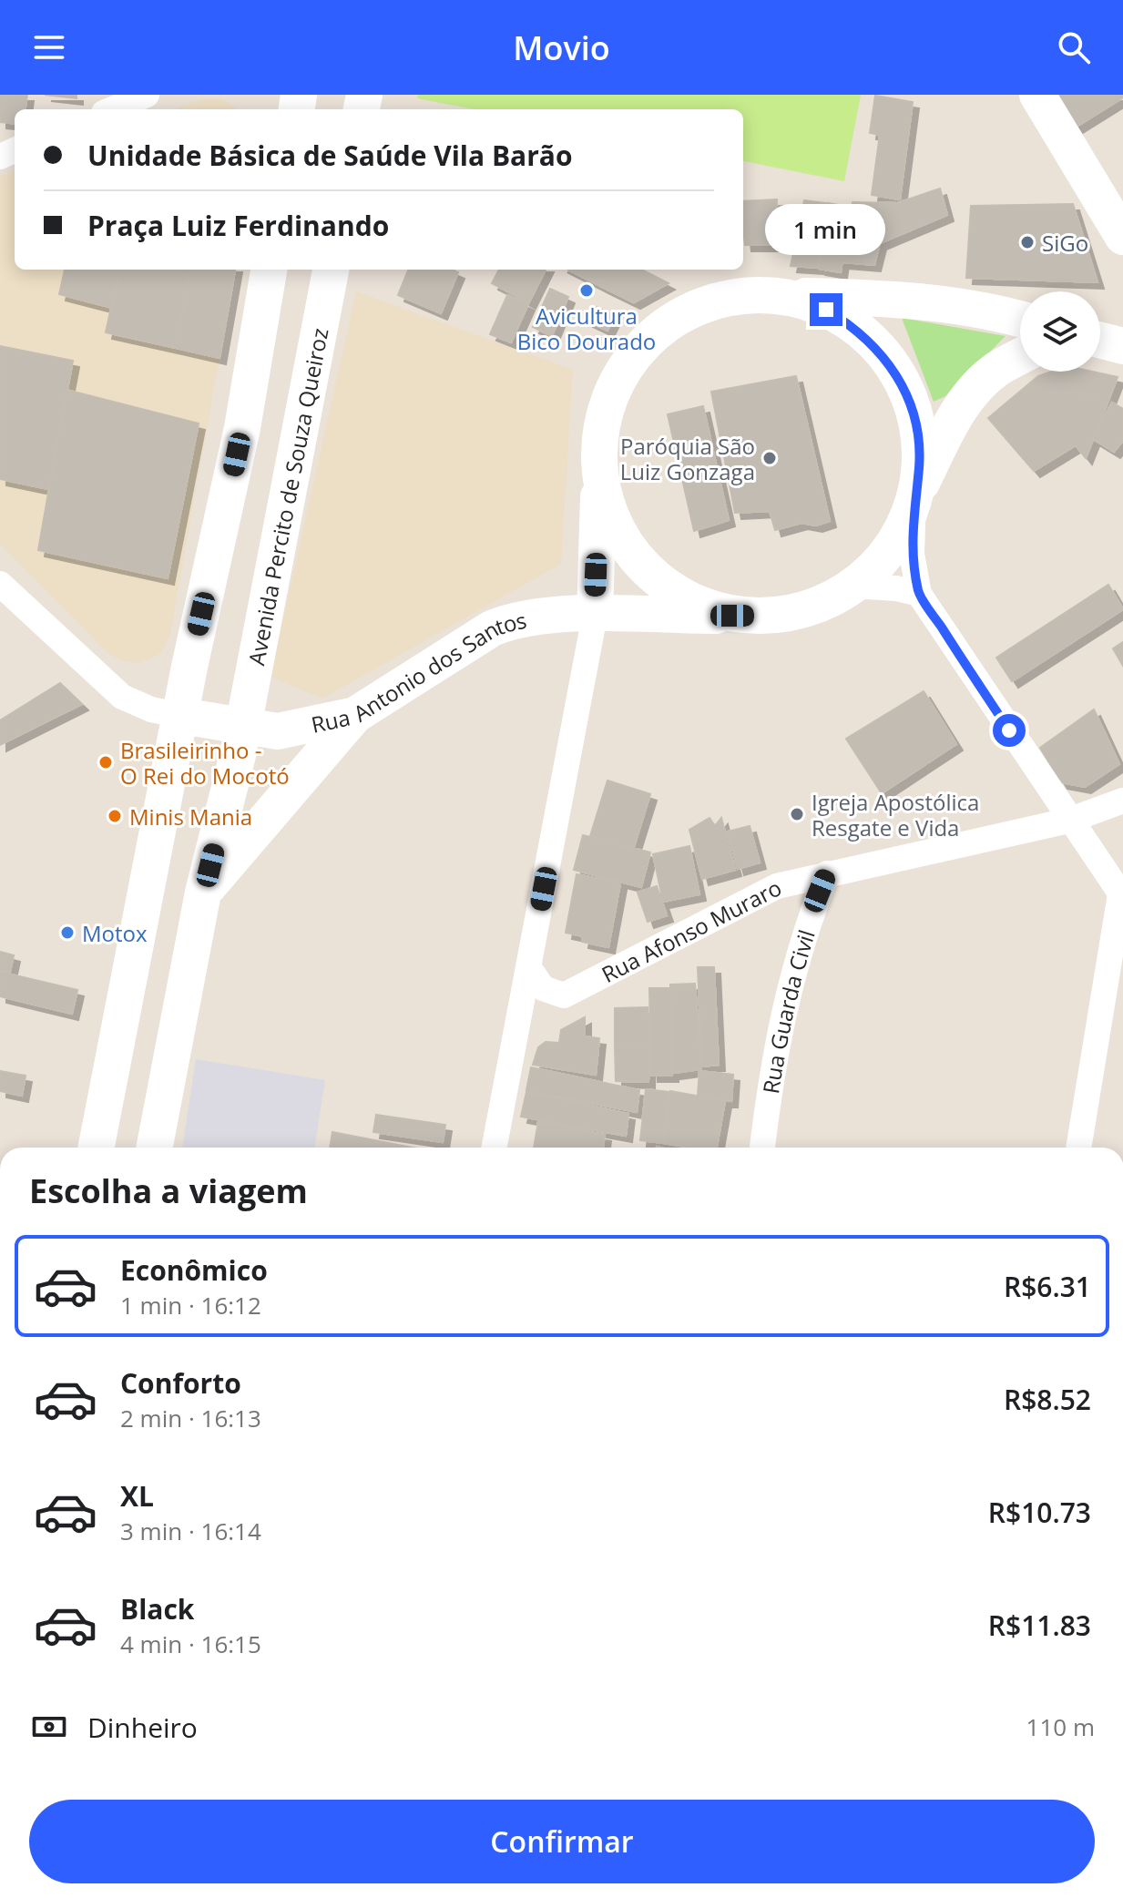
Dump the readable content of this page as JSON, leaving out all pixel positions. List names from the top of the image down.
{
  "streets": {
    "street": [
      "Avenida Percito de Souza Queiroz",
      "Rua Antonio dos Santos",
      "Rua Afonso Muraro",
      "Rua Guarda Civil"
    ]
  },
  "crossings": [
    ["Avenida Percito de Souza Queiroz", "Rua Antonio dos Santos"],
    ["Rua Afonso Muraro", "Rua Guarda Civil"]
  ],
  "places": [
    "SiGo",
    "Avicultura Bico Dourado",
    "Paróquia São Luiz Gonzaga",
    "Brasileirinho - O Rei do Mocotó",
    "Igreja Apostólica Resgate e Vida",
    "Minis Mania",
    "Motox"
  ],
  "page": {
    "header": "Movio",
    "banner": ["Unidade Básica de Saúde Vila Barão", "Praça Luiz Ferdinando"],
    "bubble": "1 min",
    "heading": "Escolha a viagem",
    "list": [
      {
        "name": "Econômico",
        "note": "1 min · 16:12",
        "value": "R$6.31"
      },
      {
        "name": "Conforto",
        "note": "2 min · 16:13",
        "value": "R$8.52"
      },
      {
        "name": "XL",
        "note": "3 min · 16:14",
        "value": "R$10.73"
      },
      {
        "name": "Black",
        "note": "4 min · 16:15",
        "value": "R$11.83"
      }
    ],
    "pay": ["Dinheiro", "110 m"],
    "buttons": "Confirmar"
  }
}
